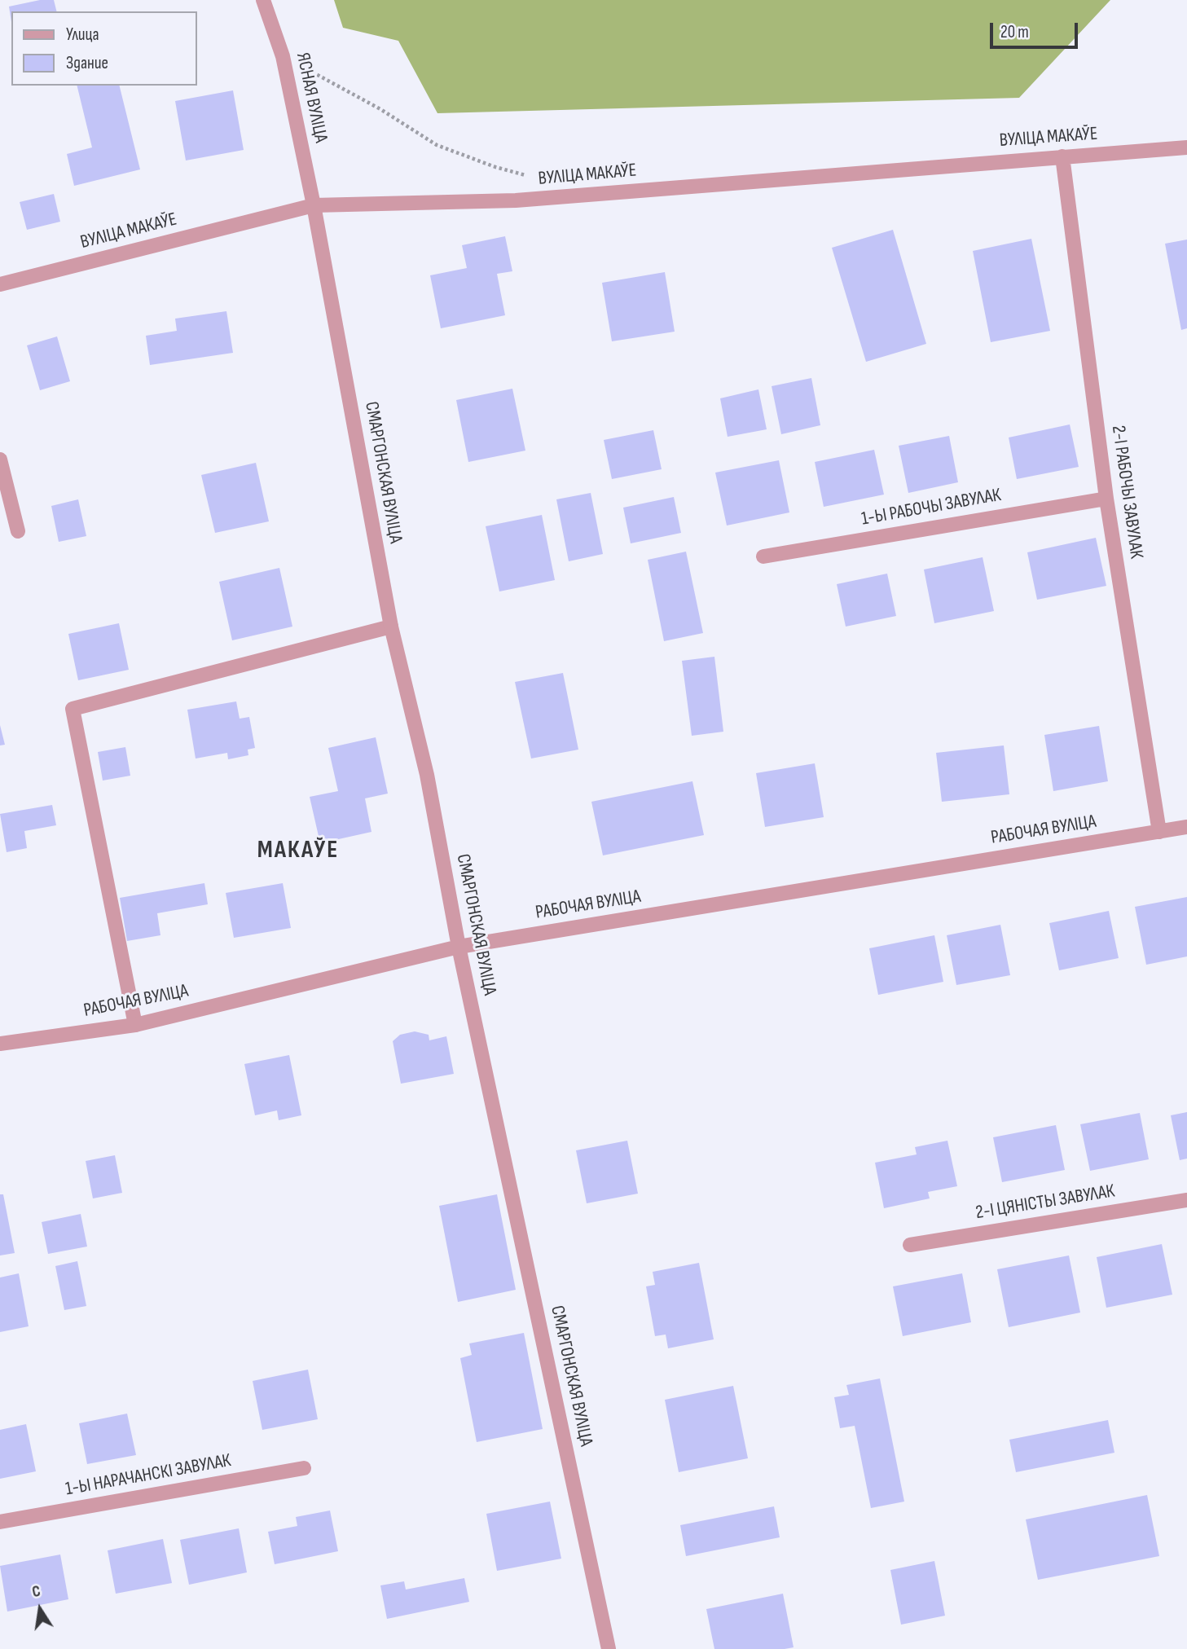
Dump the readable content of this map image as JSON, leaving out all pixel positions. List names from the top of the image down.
{
  "streets": {
    "street": [
      "ЯСНАЯ ВУЛІЦА",
      "ВУЛІЦА МАКАЎЕ",
      "СМАРГОНСКАЯ ВУЛІЦА",
      "2-І РАБОЧЫ ЗАВУЛАК",
      "1-Ы РАБОЧЫ ЗАВУЛАК",
      "РАБОЧАЯ ВУЛІЦА",
      "2-І ЦЯНІСТЫ ЗАВУЛАК",
      "1-Ы НАРАЧАНСКІ ЗАВУЛАК"
    ]
  },
  "crossings": [
    ["ЯСНАЯ ВУЛІЦА", "ВУЛІЦА МАКАЎЕ"],
    ["ЯСНАЯ ВУЛІЦА", "СМАРГОНСКАЯ ВУЛІЦА"],
    ["ВУЛІЦА МАКАЎЕ", "СМАРГОНСКАЯ ВУЛІЦА"],
    ["ВУЛІЦА МАКАЎЕ", "2-І РАБОЧЫ ЗАВУЛАК"],
    ["СМАРГОНСКАЯ ВУЛІЦА", "РАБОЧАЯ ВУЛІЦА"],
    ["2-І РАБОЧЫ ЗАВУЛАК", "1-Ы РАБОЧЫ ЗАВУЛАК"],
    ["2-І РАБОЧЫ ЗАВУЛАК", "РАБОЧАЯ ВУЛІЦА"]
  ],
  "districts": ["МАКАЎЕ"],
  "legend": ["Улица", "Здание"],
  "scale_bar": "20 m",
  "north": "top"
}
